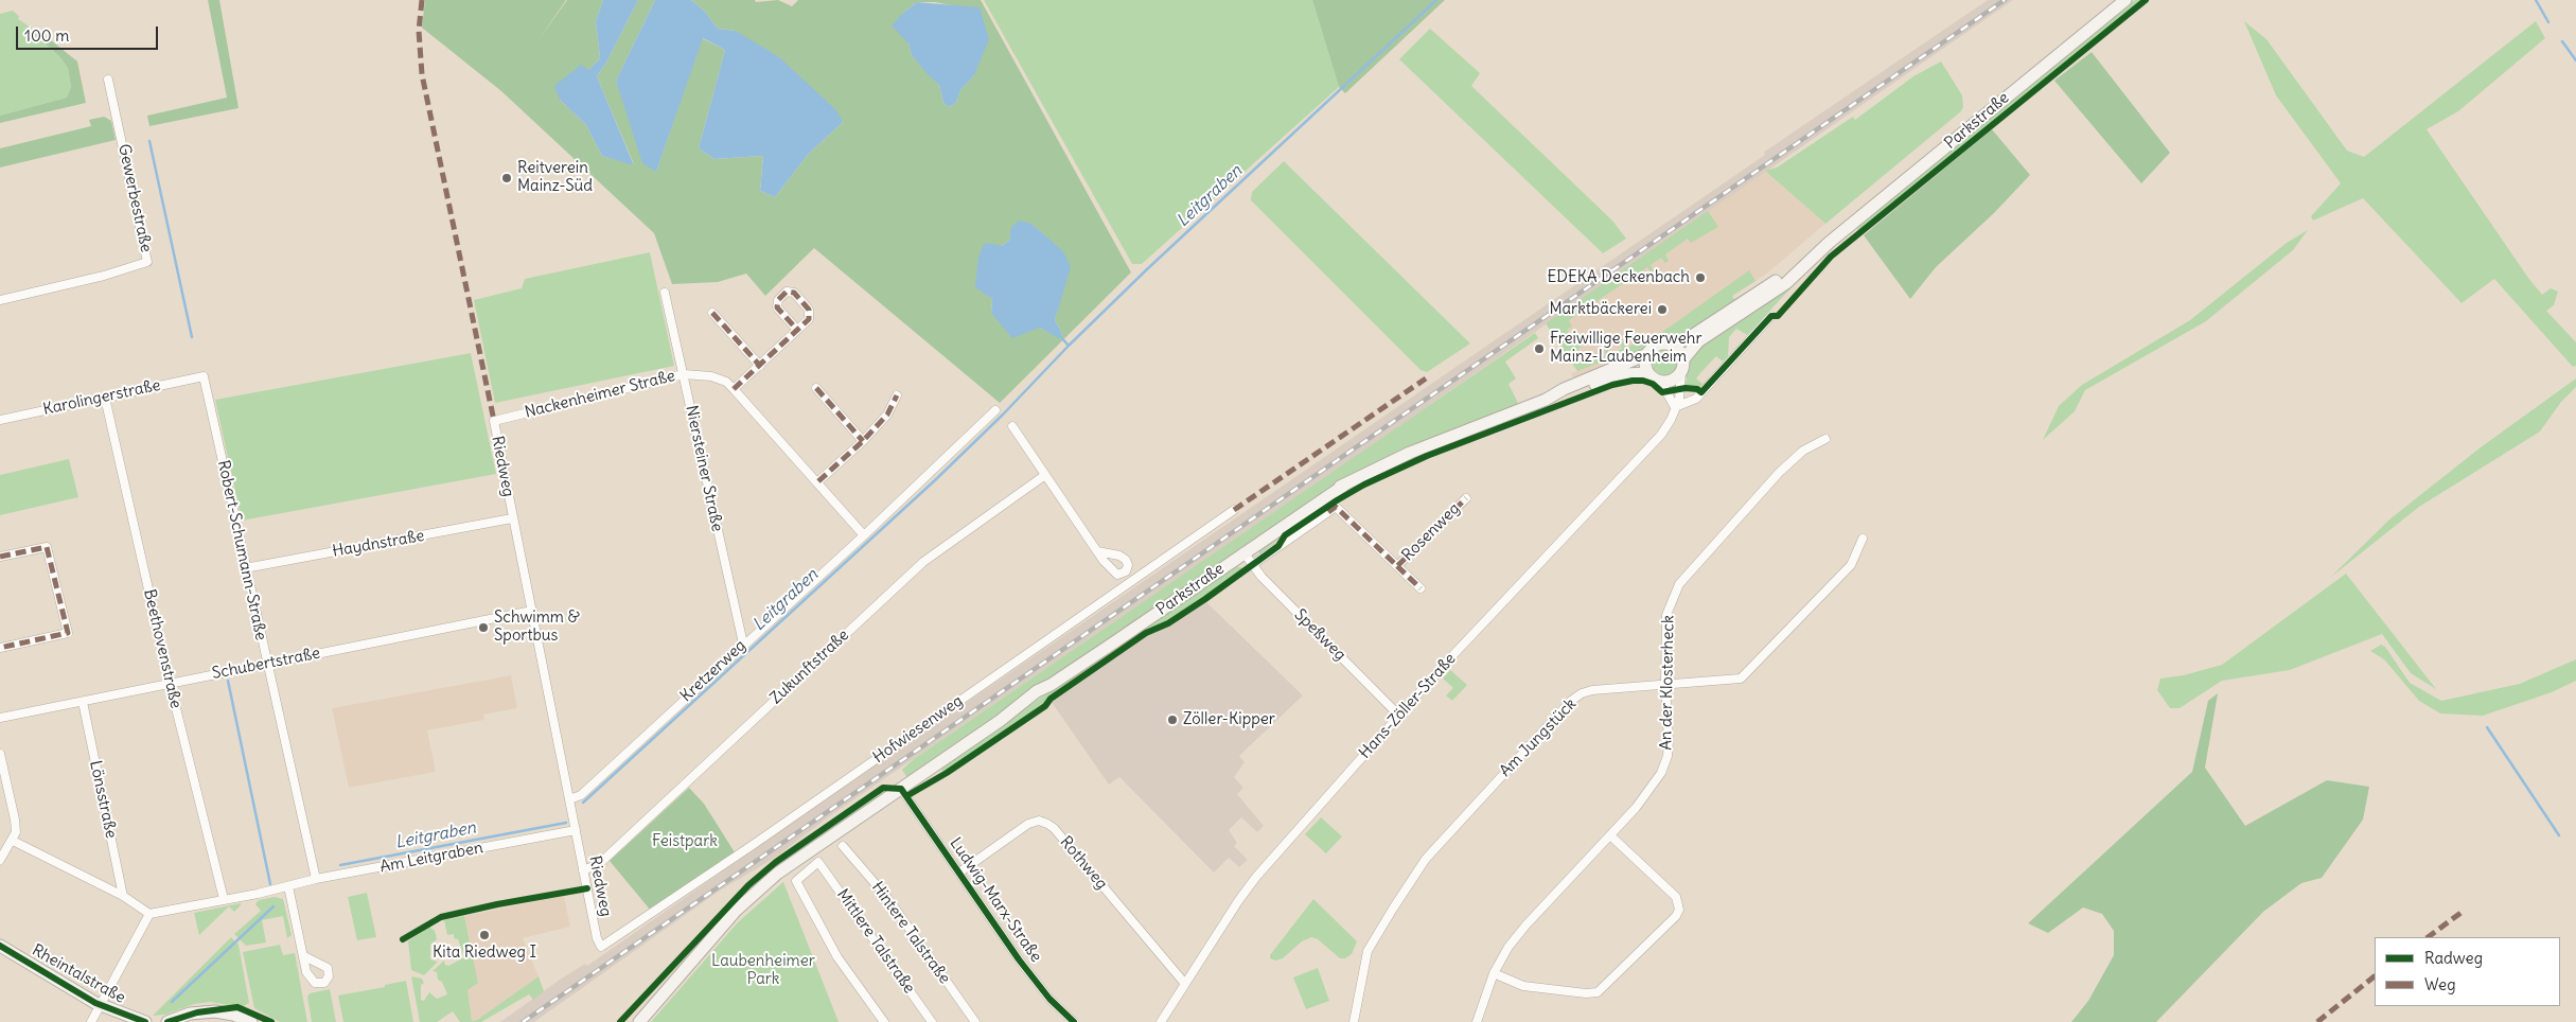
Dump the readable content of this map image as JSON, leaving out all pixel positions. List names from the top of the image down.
{
  "streets": {
    "main road": ["Parkstraße", "Rheintalstraße"],
    "street": [
      "Gewerbestraße",
      "Nackenheimer Straße",
      "Karolingerstraße",
      "Riedweg",
      "Niersteiner Straße",
      "Rosenweg",
      "Haydnstraße",
      "Robert-Schumann-Straße",
      "Speßweg",
      "Beethovenstraße",
      "Schubertstraße",
      "Zukunftstraße",
      "Kretzerweg",
      "An der Klosterheck",
      "Hans-Zöller-Straße",
      "Hofwiesenweg",
      "Am Jungstück",
      "Lönsstraße",
      "Am Leitgraben",
      "Rothweg",
      "Ludwig-Marx-Straße",
      "Hintere Talstraße",
      "Mittlere Talstraße"
    ]
  },
  "crossings": [
    ["Parkstraße", "Speßweg"],
    ["Parkstraße", "Hans-Zöller-Straße"],
    ["Parkstraße", "Ludwig-Marx-Straße"],
    ["Nackenheimer Straße", "Riedweg"],
    ["Nackenheimer Straße", "Niersteiner Straße"],
    ["Nackenheimer Straße", "Kretzerweg"],
    ["Karolingerstraße", "Robert-Schumann-Straße"],
    ["Karolingerstraße", "Beethovenstraße"],
    ["Riedweg", "Haydnstraße"],
    ["Riedweg", "Schubertstraße"],
    ["Riedweg", "Zukunftstraße"],
    ["Riedweg", "Kretzerweg"],
    ["Riedweg", "Hofwiesenweg"],
    ["Riedweg", "Am Leitgraben"],
    ["Niersteiner Straße", "Kretzerweg"],
    ["Rosenweg", "Speßweg"],
    ["Haydnstraße", "Robert-Schumann-Straße"],
    ["Robert-Schumann-Straße", "Schubertstraße"],
    ["Robert-Schumann-Straße", "Am Leitgraben"],
    ["Speßweg", "Hans-Zöller-Straße"],
    ["Beethovenstraße", "Schubertstraße"],
    ["Beethovenstraße", "Am Leitgraben"],
    ["Schubertstraße", "Lönsstraße"],
    ["An der Klosterheck", "Am Jungstück"],
    ["Hans-Zöller-Straße", "Rothweg"],
    ["Rothweg", "Ludwig-Marx-Straße"]
  ],
  "water": ["Leitgraben"],
  "parks": ["Feistpark", "Laubenheimer Park"],
  "places": [
    "Reitverein Mainz-Süd",
    "EDEKA Deckenbach",
    "Marktbäckerei",
    "Freiwillige Feuerwehr Mainz-Laubenheim",
    "Schwimm & Sportbus",
    "Zöller-Kipper",
    "Kita Riedweg I"
  ],
  "legend": ["Radweg", "Weg"],
  "scale_bar": "100 m"
}
